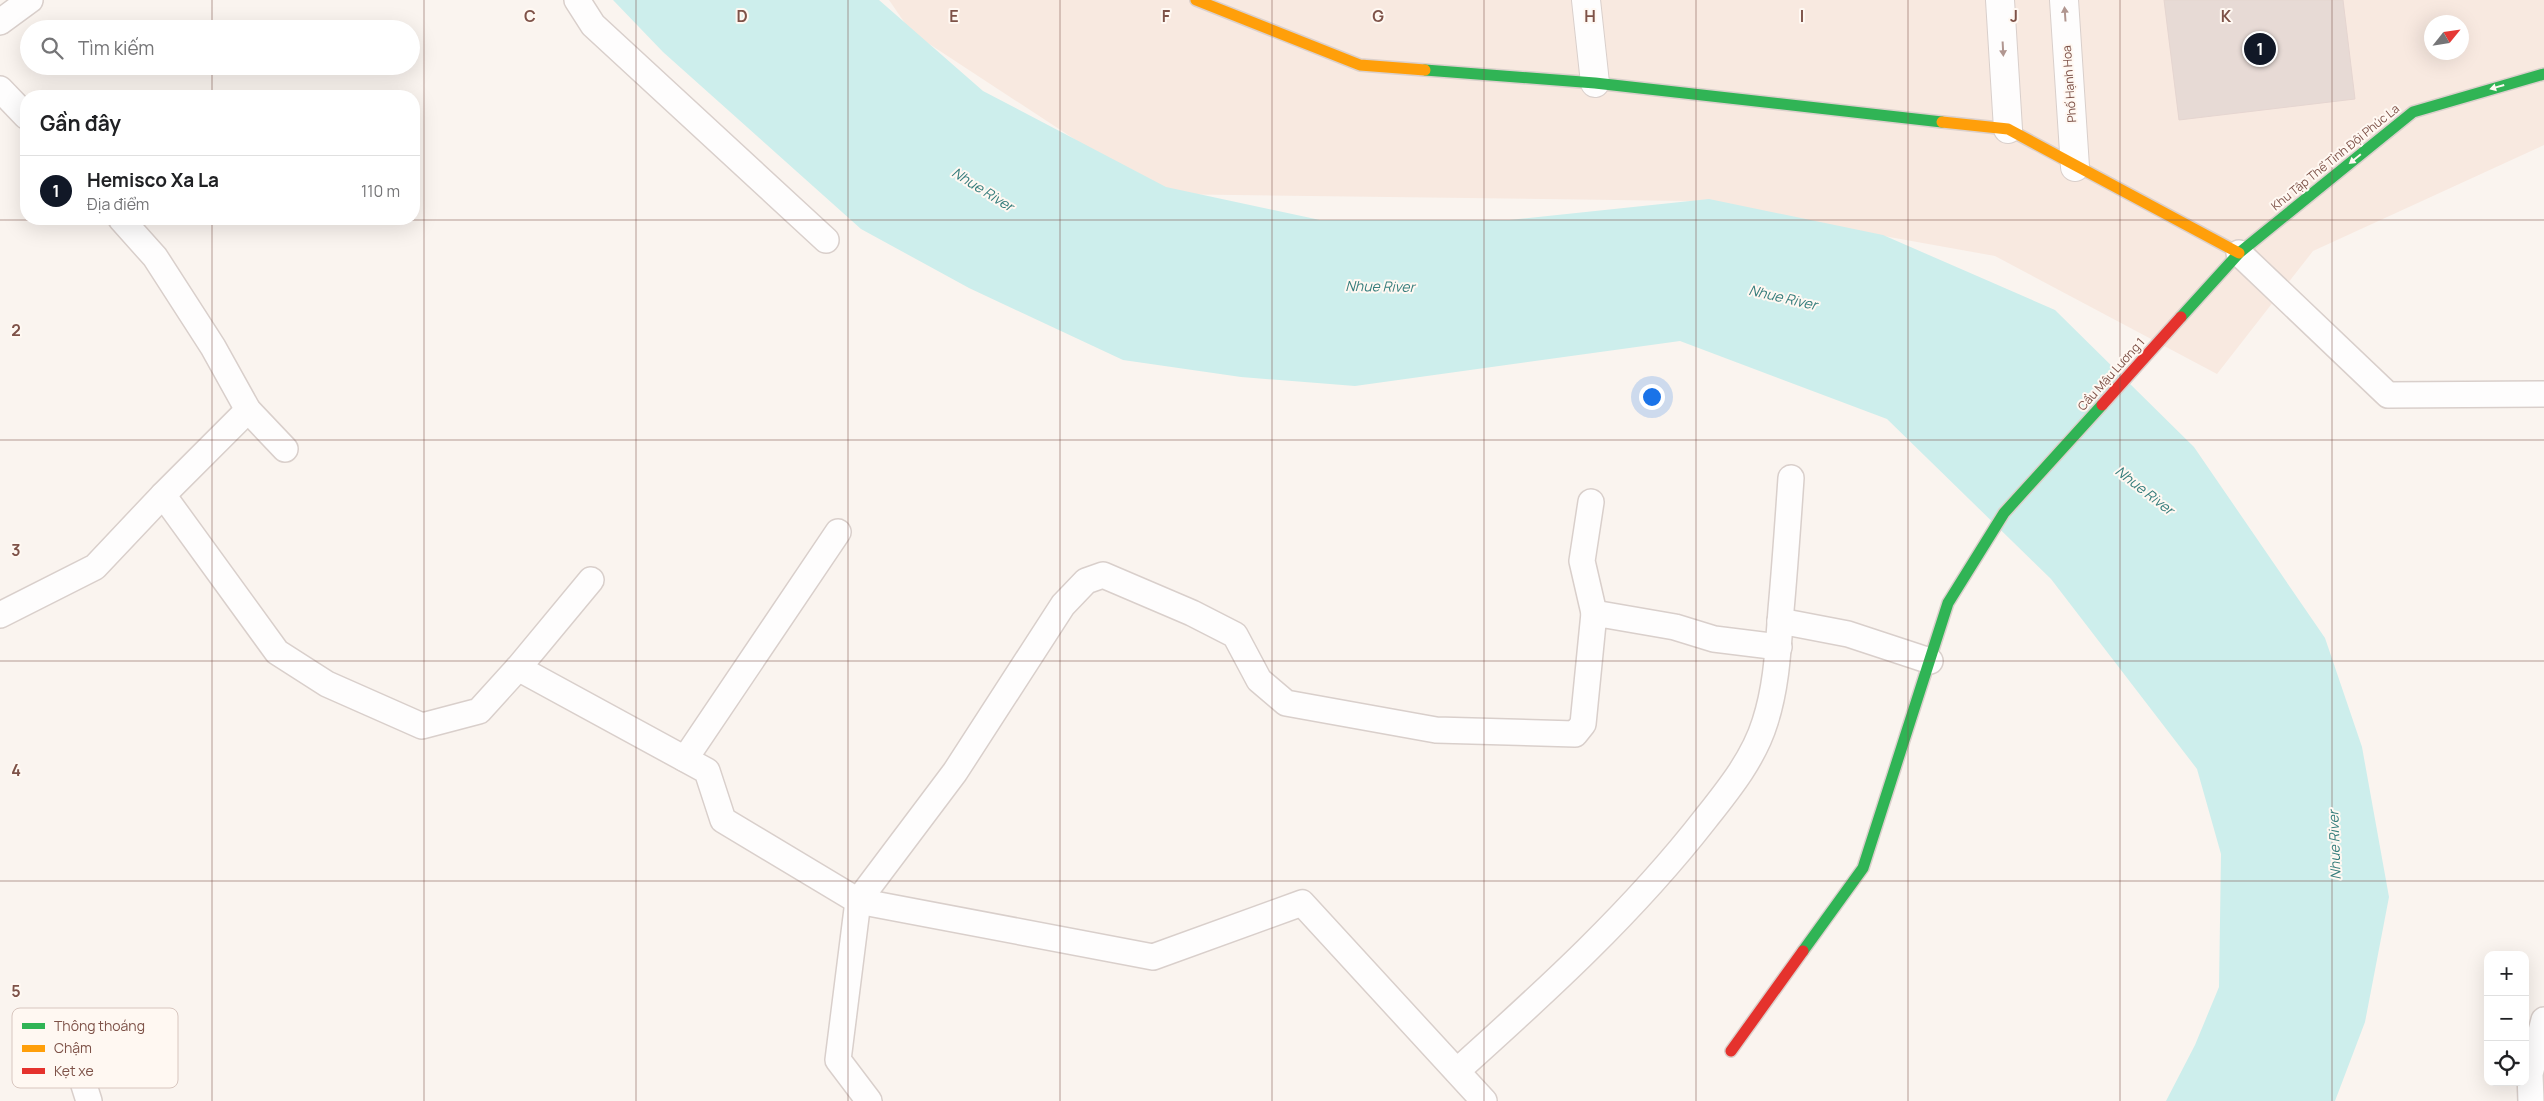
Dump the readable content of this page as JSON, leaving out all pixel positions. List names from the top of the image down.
{
  "streets": {
    "street": ["Phố Hạnh Hoa", "Khu Tập Thể Tỉnh Đội Phúc La", "Cầu Mậu Lương 1"]
  },
  "crossings": [
    ["Khu Tập Thể Tỉnh Đội Phúc La", "Cầu Mậu Lương 1"]
  ],
  "one_way": ["Khu Tập Thể Tỉnh Đội Phúc La"],
  "water": ["Nhue River"],
  "legend": ["Thông thoáng", "Chậm", "Kẹt xe"],
  "north": "top right",
  "page": {
    "search": "Tìm kiếm",
    "pins": "1",
    "heading": "Gần đây",
    "list": [
      {
        "mark": "1",
        "name": "Hemisco Xa La",
        "note": "Địa điểm",
        "value": "110 m"
      }
    ],
    "map_buttons": ["+", "−"]
  },
  "grid": {
    "columns": [
      "C",
      "D",
      "E",
      "F",
      "G",
      "H",
      "I",
      "J",
      "K"
    ],
    "rows": [
      "2",
      "3",
      "4",
      "5"
    ]
  }
}
